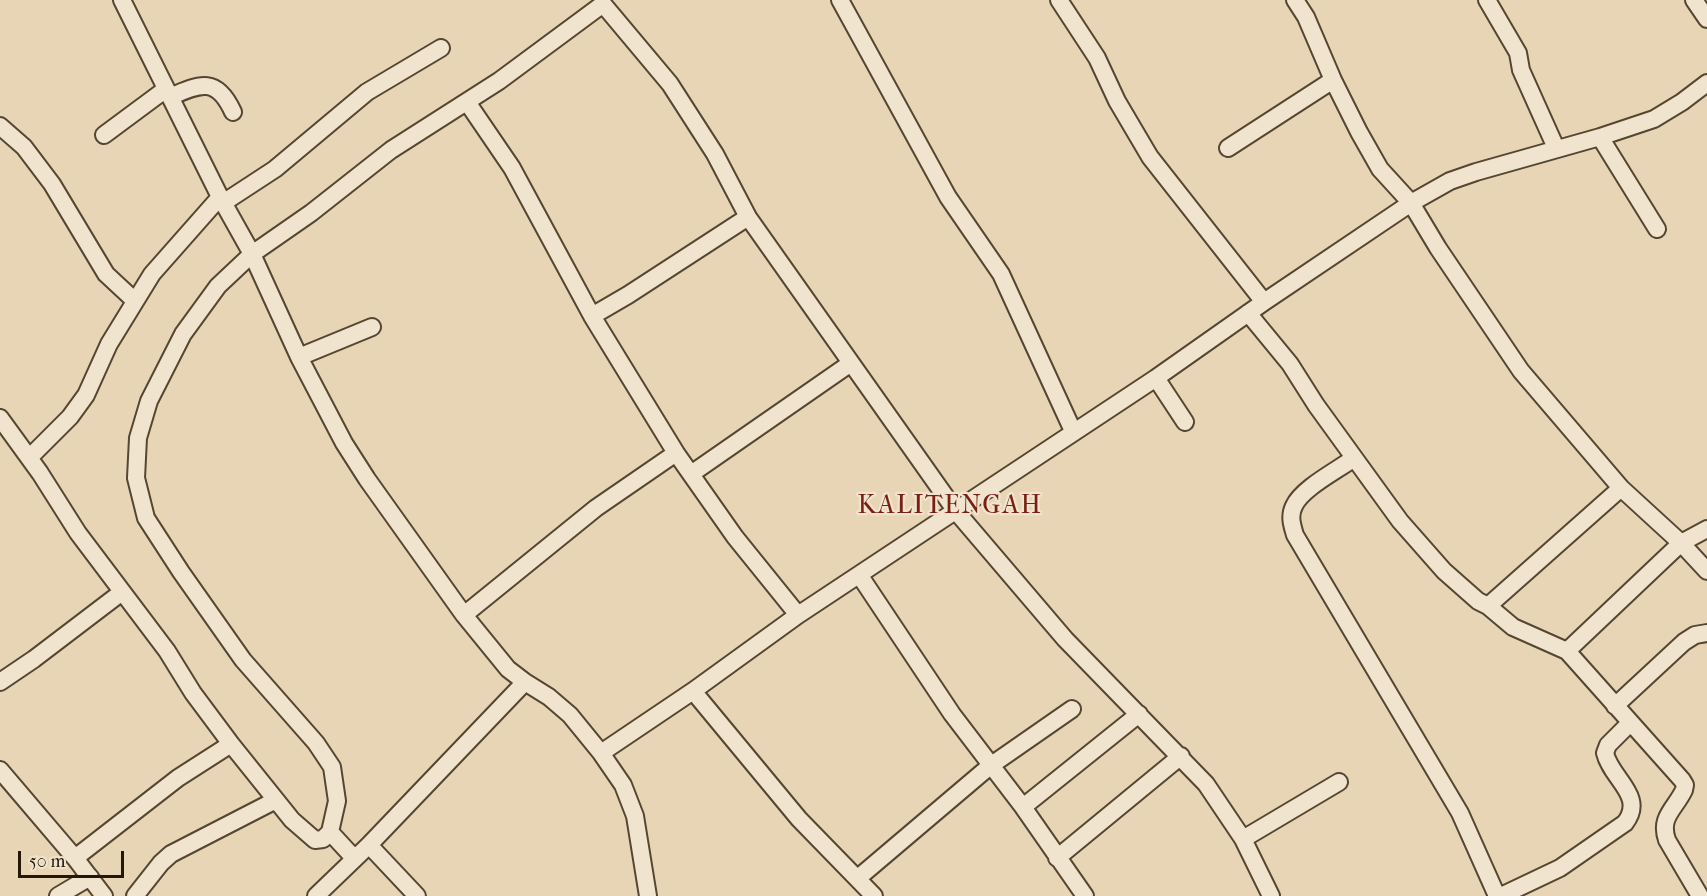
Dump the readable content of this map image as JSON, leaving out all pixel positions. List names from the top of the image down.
{
  "districts": ["KALITENGAH"],
  "scale_bar": "50 m"
}
